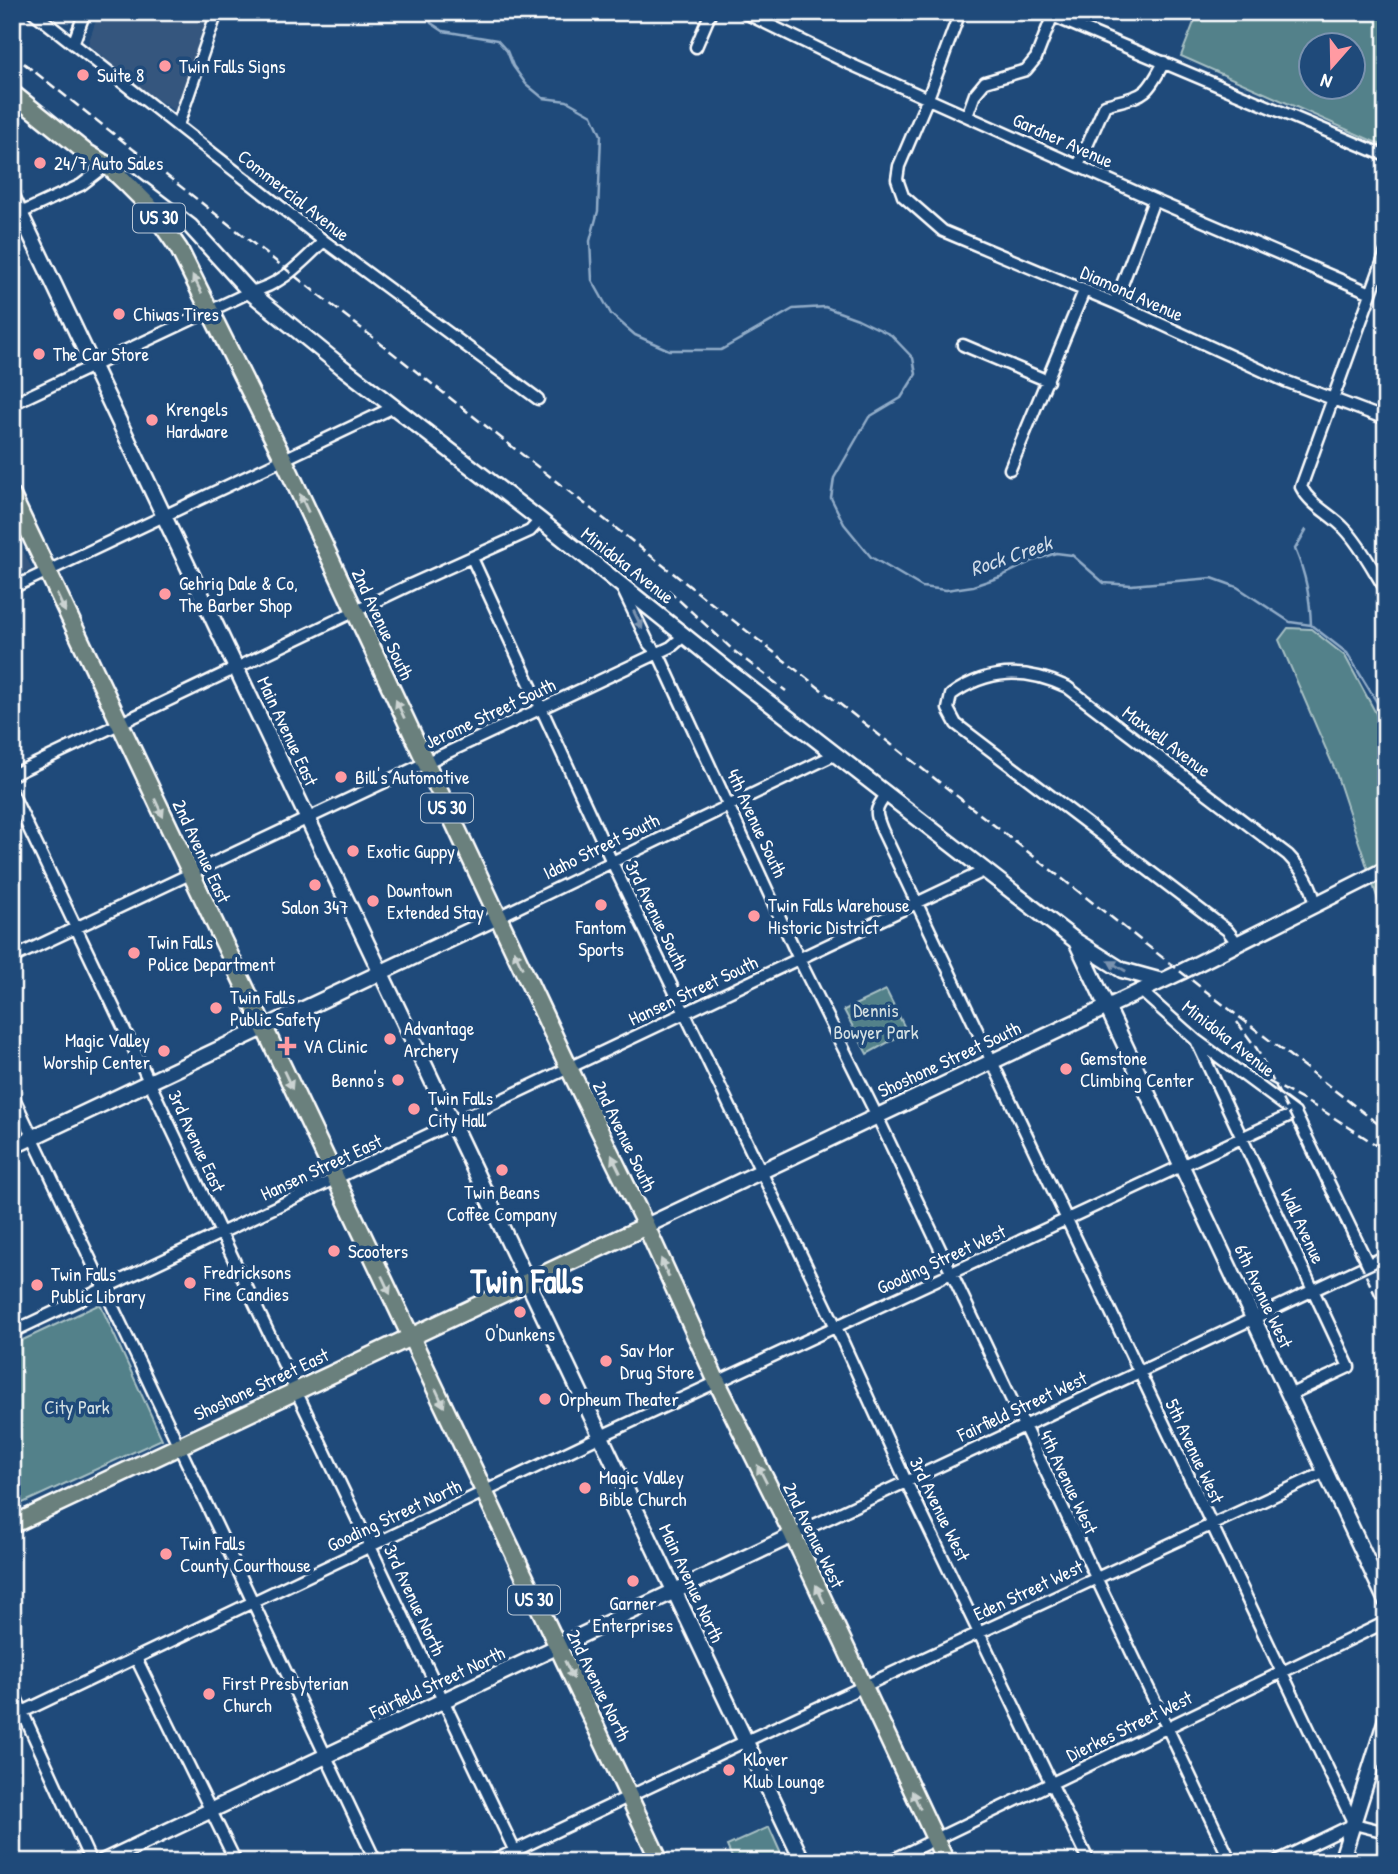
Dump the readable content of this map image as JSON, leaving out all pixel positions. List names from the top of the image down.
{
  "streets": {
    "main road": [
      "US 30",
      "2nd Avenue South",
      "2nd Avenue East",
      "Shoshone Street South",
      "Shoshone Street East",
      "2nd Avenue West",
      "2nd Avenue North"
    ],
    "street": [
      "Gardner Avenue",
      "Commercial Avenue",
      "Diamond Avenue",
      "Minidoka Avenue",
      "Jerome Street South",
      "Main Avenue East",
      "Maxwell Avenue",
      "4th Avenue South",
      "Idaho Street South",
      "3rd Avenue South",
      "Hansen Street South",
      "3rd Avenue East",
      "Hansen Street East",
      "Wall Avenue",
      "Gooding Street West",
      "6th Avenue West",
      "Fairfield Street West",
      "5th Avenue West",
      "4th Avenue West",
      "3rd Avenue West",
      "Gooding Street North",
      "Main Avenue North",
      "Eden Street West",
      "3rd Avenue North",
      "Fairfield Street North",
      "Dierkes Street West"
    ]
  },
  "crossings": [
    ["Gardner Avenue", "Diamond Avenue"],
    ["Minidoka Avenue", "2nd Avenue South"],
    ["Minidoka Avenue", "Jerome Street South"],
    ["Minidoka Avenue", "4th Avenue South"],
    ["Minidoka Avenue", "Idaho Street South"],
    ["Minidoka Avenue", "Hansen Street South"],
    ["Minidoka Avenue", "Shoshone Street South"],
    ["Minidoka Avenue", "Wall Avenue"],
    ["Minidoka Avenue", "Gooding Street West"],
    ["Minidoka Avenue", "6th Avenue West"],
    ["Minidoka Avenue", "5th Avenue West"],
    ["2nd Avenue South", "Jerome Street South"],
    ["2nd Avenue South", "Idaho Street South"],
    ["2nd Avenue South", "Hansen Street South"],
    ["2nd Avenue South", "Shoshone Street South"],
    ["2nd Avenue South", "Hansen Street East"],
    ["2nd Avenue South", "2nd Avenue West"],
    ["Jerome Street South", "Main Avenue East"],
    ["Jerome Street South", "4th Avenue South"],
    ["Jerome Street South", "2nd Avenue East"],
    ["Jerome Street South", "3rd Avenue South"],
    ["Jerome Street South", "3rd Avenue East"],
    ["Main Avenue East", "Idaho Street South"],
    ["Main Avenue East", "Shoshone Street South"],
    ["Main Avenue East", "Hansen Street East"],
    ["Main Avenue East", "Shoshone Street East"],
    ["Main Avenue East", "Main Avenue North"],
    ["Maxwell Avenue", "Shoshone Street South"],
    ["4th Avenue South", "Idaho Street South"],
    ["4th Avenue South", "Hansen Street South"],
    ["4th Avenue South", "Shoshone Street South"],
    ["4th Avenue South", "4th Avenue West"],
    ["Idaho Street South", "2nd Avenue East"],
    ["Idaho Street South", "3rd Avenue South"],
    ["Idaho Street South", "3rd Avenue East"],
    ["2nd Avenue East", "Hansen Street East"],
    ["2nd Avenue East", "Shoshone Street East"],
    ["2nd Avenue East", "2nd Avenue North"],
    ["3rd Avenue South", "Hansen Street South"],
    ["3rd Avenue South", "Shoshone Street South"],
    ["3rd Avenue South", "3rd Avenue West"],
    ["Hansen Street South", "Hansen Street East"],
    ["Hansen Street South", "5th Avenue West"],
    ["Shoshone Street South", "6th Avenue West"],
    ["Shoshone Street South", "Shoshone Street East"],
    ["Shoshone Street South", "5th Avenue West"],
    ["Shoshone Street South", "4th Avenue West"],
    ["Shoshone Street South", "3rd Avenue West"],
    ["Shoshone Street South", "2nd Avenue West"],
    ["Shoshone Street South", "Main Avenue North"],
    ["3rd Avenue East", "Hansen Street East"],
    ["3rd Avenue East", "Shoshone Street East"],
    ["3rd Avenue East", "3rd Avenue North"],
    ["Wall Avenue", "Gooding Street West"],
    ["Wall Avenue", "6th Avenue West"],
    ["Wall Avenue", "Fairfield Street West"],
    ["Gooding Street West", "6th Avenue West"],
    ["Gooding Street West", "5th Avenue West"],
    ["Gooding Street West", "4th Avenue West"],
    ["Gooding Street West", "3rd Avenue West"],
    ["Gooding Street West", "Gooding Street North"],
    ["Gooding Street West", "2nd Avenue West"],
    ["Gooding Street West", "Main Avenue North"],
    ["6th Avenue West", "Fairfield Street West"],
    ["6th Avenue West", "Eden Street West"],
    ["Shoshone Street East", "Main Avenue North"],
    ["Shoshone Street East", "3rd Avenue North"],
    ["Shoshone Street East", "2nd Avenue North"],
    ["Fairfield Street West", "5th Avenue West"],
    ["Fairfield Street West", "4th Avenue West"],
    ["Fairfield Street West", "3rd Avenue West"],
    ["Fairfield Street West", "2nd Avenue West"],
    ["Fairfield Street West", "Main Avenue North"],
    ["Fairfield Street West", "Fairfield Street North"],
    ["5th Avenue West", "Eden Street West"],
    ["5th Avenue West", "Dierkes Street West"],
    ["4th Avenue West", "Eden Street West"],
    ["4th Avenue West", "Dierkes Street West"],
    ["3rd Avenue West", "Eden Street West"],
    ["3rd Avenue West", "Dierkes Street West"],
    ["Gooding Street North", "Main Avenue North"],
    ["Gooding Street North", "3rd Avenue North"],
    ["Gooding Street North", "2nd Avenue North"],
    ["2nd Avenue West", "Eden Street West"],
    ["2nd Avenue West", "Dierkes Street West"],
    ["Main Avenue North", "Eden Street West"],
    ["Main Avenue North", "Fairfield Street North"],
    ["Eden Street West", "3rd Avenue North"],
    ["Eden Street West", "2nd Avenue North"],
    ["3rd Avenue North", "Fairfield Street North"],
    ["Fairfield Street North", "2nd Avenue North"]
  ],
  "one_way": [
    "2nd Avenue South",
    "2nd Avenue East",
    "2nd Avenue West",
    "2nd Avenue North"
  ],
  "districts": ["Twin Falls"],
  "water": ["Rock Creek"],
  "parks": ["Dennis Bowyer Park", "City Park"],
  "places": {
    "other": [
      "Twin Falls Signs",
      "Suite 8",
      "24/7 Auto Sales",
      "Chiwas Tires",
      "The Car Store",
      "Krengels Hardware",
      "Gehrig Dale & Co, The Barber Shop",
      "Bill's Automotive",
      "Exotic Guppy",
      "Salon 347",
      "Downtown Extended Stay",
      "Fantom Sports",
      "Twin Falls Warehouse Historic District",
      "Twin Falls Police Department",
      "Twin Falls Public Safety",
      "Advantage Archery",
      "Magic Valley Worship Center",
      "Gemstone Climbing Center",
      "Benno's",
      "Twin Falls City Hall",
      "Twin Beans Coffee Company",
      "Scooters",
      "Fredricksons Fine Candies",
      "Twin Falls Public Library",
      "O'Dunkens",
      "Sav Mor Drug Store",
      "Orpheum Theater",
      "Magic Valley Bible Church",
      "Twin Falls County Courthouse",
      "Garner Enterprises",
      "First Presbyterian Church",
      "Klover Klub Lounge"
    ],
    "health": ["VA Clinic"]
  },
  "north": "bottom"
}
